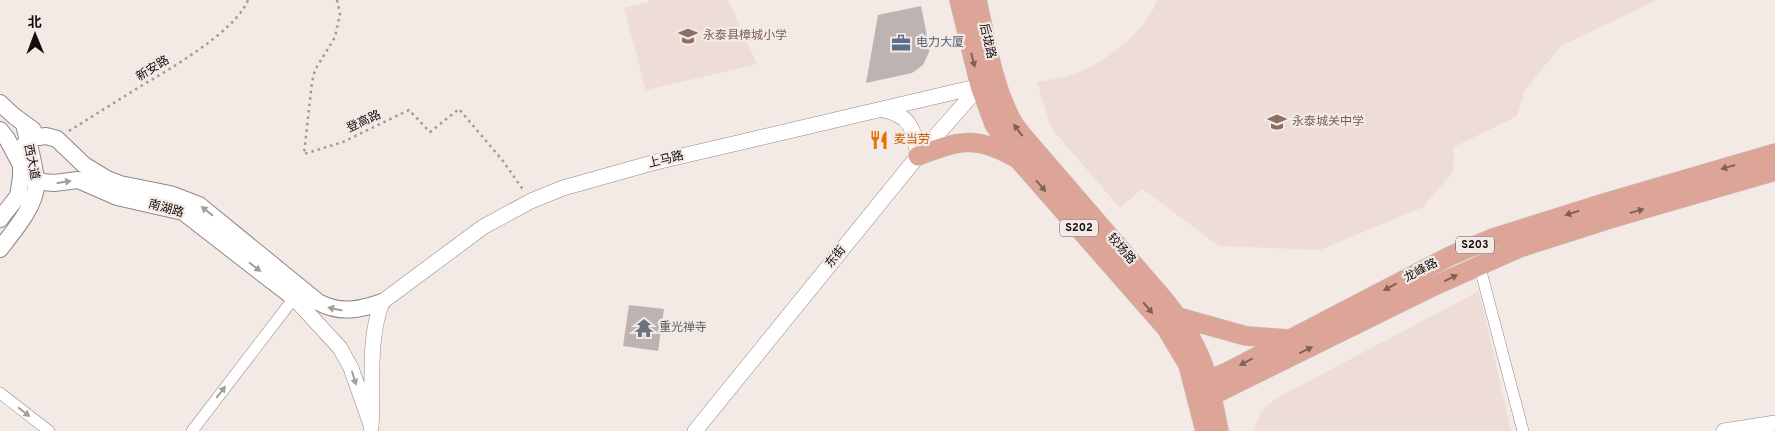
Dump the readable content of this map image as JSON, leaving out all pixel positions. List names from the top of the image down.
{
  "streets": {
    "main road": [
      "后垅路",
      "西大道",
      "南湖路",
      "S202",
      "S203",
      "较场路",
      "龙峰路"
    ],
    "street": ["上马路", "东街"],
    "path": ["新安路", "登高路"]
  },
  "crossings": [
    ["后垅路", "上马路"],
    ["后垅路", "较场路"],
    ["后垅路", "东街"],
    ["登高路", "上马路"],
    ["上马路", "较场路"],
    ["上马路", "东街"],
    ["西大道", "南湖路"],
    ["较场路", "东街"],
    ["较场路", "龙峰路"]
  ],
  "places": {
    "school or university": ["永泰县樟城小学", "永泰城关中学"],
    "office": ["电力大厦"],
    "restaurant": ["麦当劳"],
    "temple": ["重光禅寺"]
  },
  "north": "top"
}
